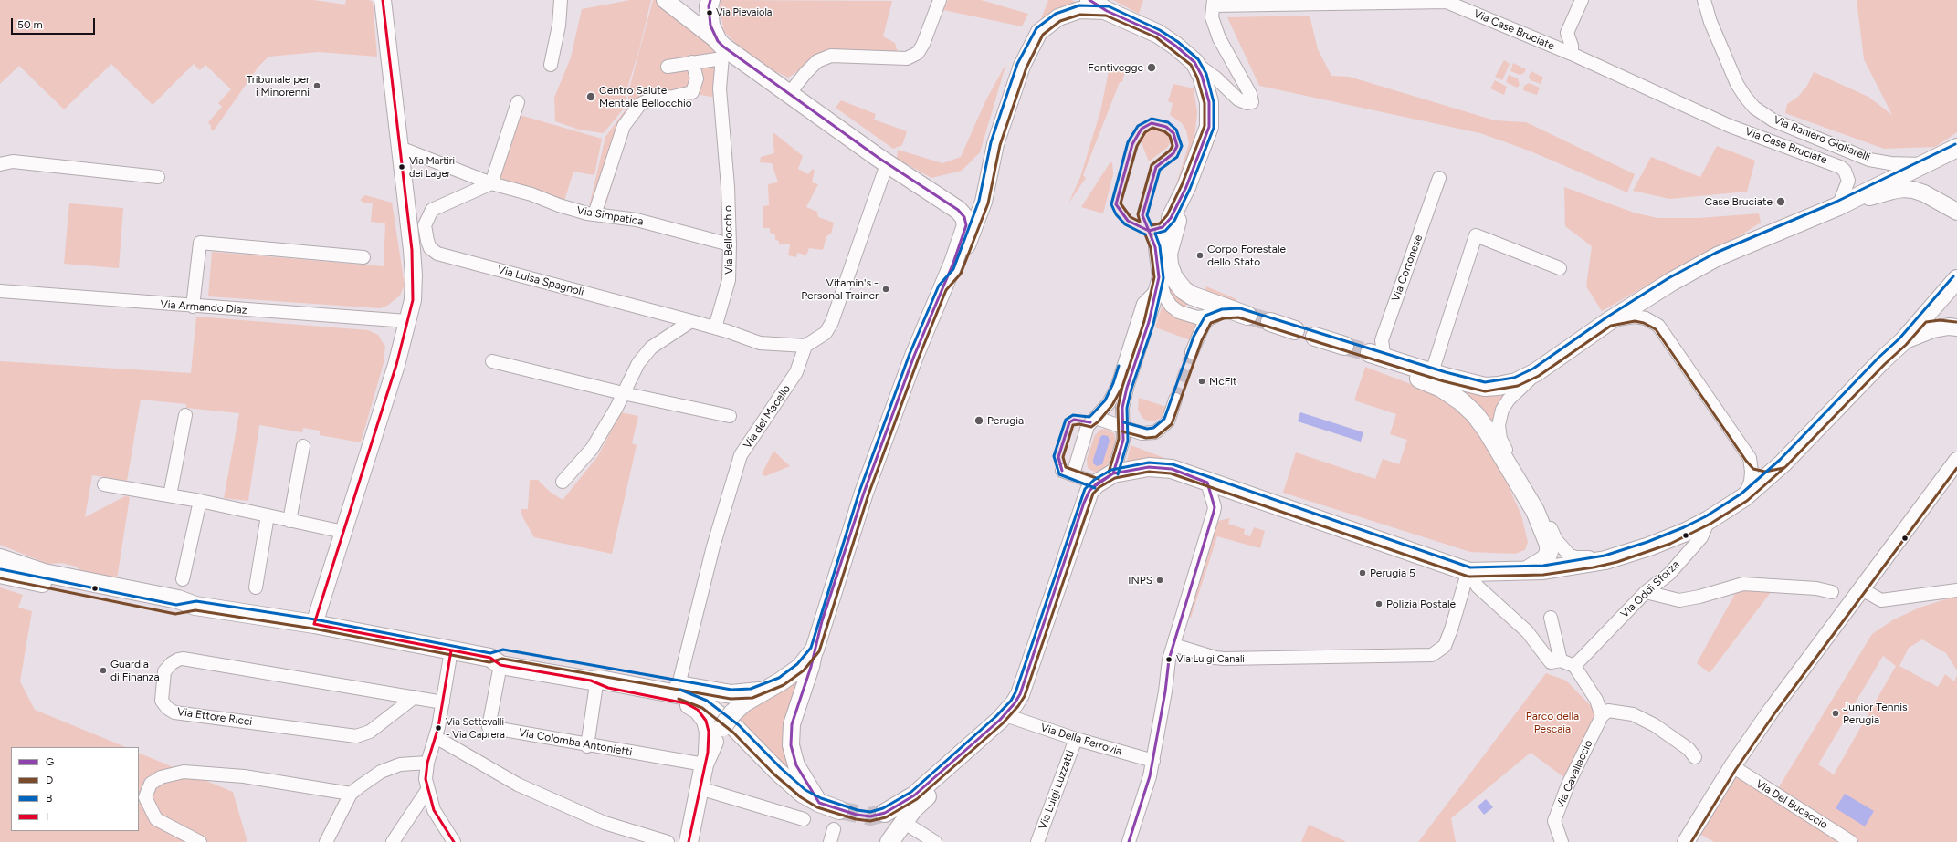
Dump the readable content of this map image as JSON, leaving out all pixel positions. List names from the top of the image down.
{
  "streets": {
    "street": [
      "Via Case Bruciate",
      "Via Raniero Gigliarelli",
      "Via Simpatica",
      "Via Bellocchio",
      "Via Cortonese",
      "Via Luisa Spagnoli",
      "Via Armando Diaz",
      "Via del Macello",
      "Via Oddi Sforza",
      "Via Ettore Ricci",
      "Via Della Ferrovia",
      "Via Colomba Antonietti",
      "Via Cavallaccio",
      "Via Luigi Luzzatti",
      "Via Del Bucaccio"
    ]
  },
  "crossings": [
    ["Via Simpatica", "Via Bellocchio"],
    ["Via Simpatica", "Via Luisa Spagnoli"],
    ["Via Della Ferrovia", "Via Luigi Luzzatti"]
  ],
  "parks": ["Parco della Pescaia"],
  "places": [
    "Via Pievaiola",
    "Fontivegge",
    "Tribunale per i Minorenni",
    "Centro Salute Mentale Bellocchio",
    "Via Martiri dei Lager",
    "Case Bruciate",
    "Corpo Forestale dello Stato",
    "Vitamin's - Personal Trainer",
    "McFit",
    "Perugia",
    "Perugia 5",
    "INPS",
    "Polizia Postale",
    "Via Luigi Canali",
    "Guardia di Finanza",
    "Junior Tennis Perugia",
    "Via Settevalli - Via Caprera"
  ],
  "lines": [
    "transit line G",
    "transit line I",
    "transit line B",
    "transit line D"
  ],
  "legend": [
    "G",
    "D",
    "B",
    "I"
  ],
  "scale_bar": "50 m"
}
